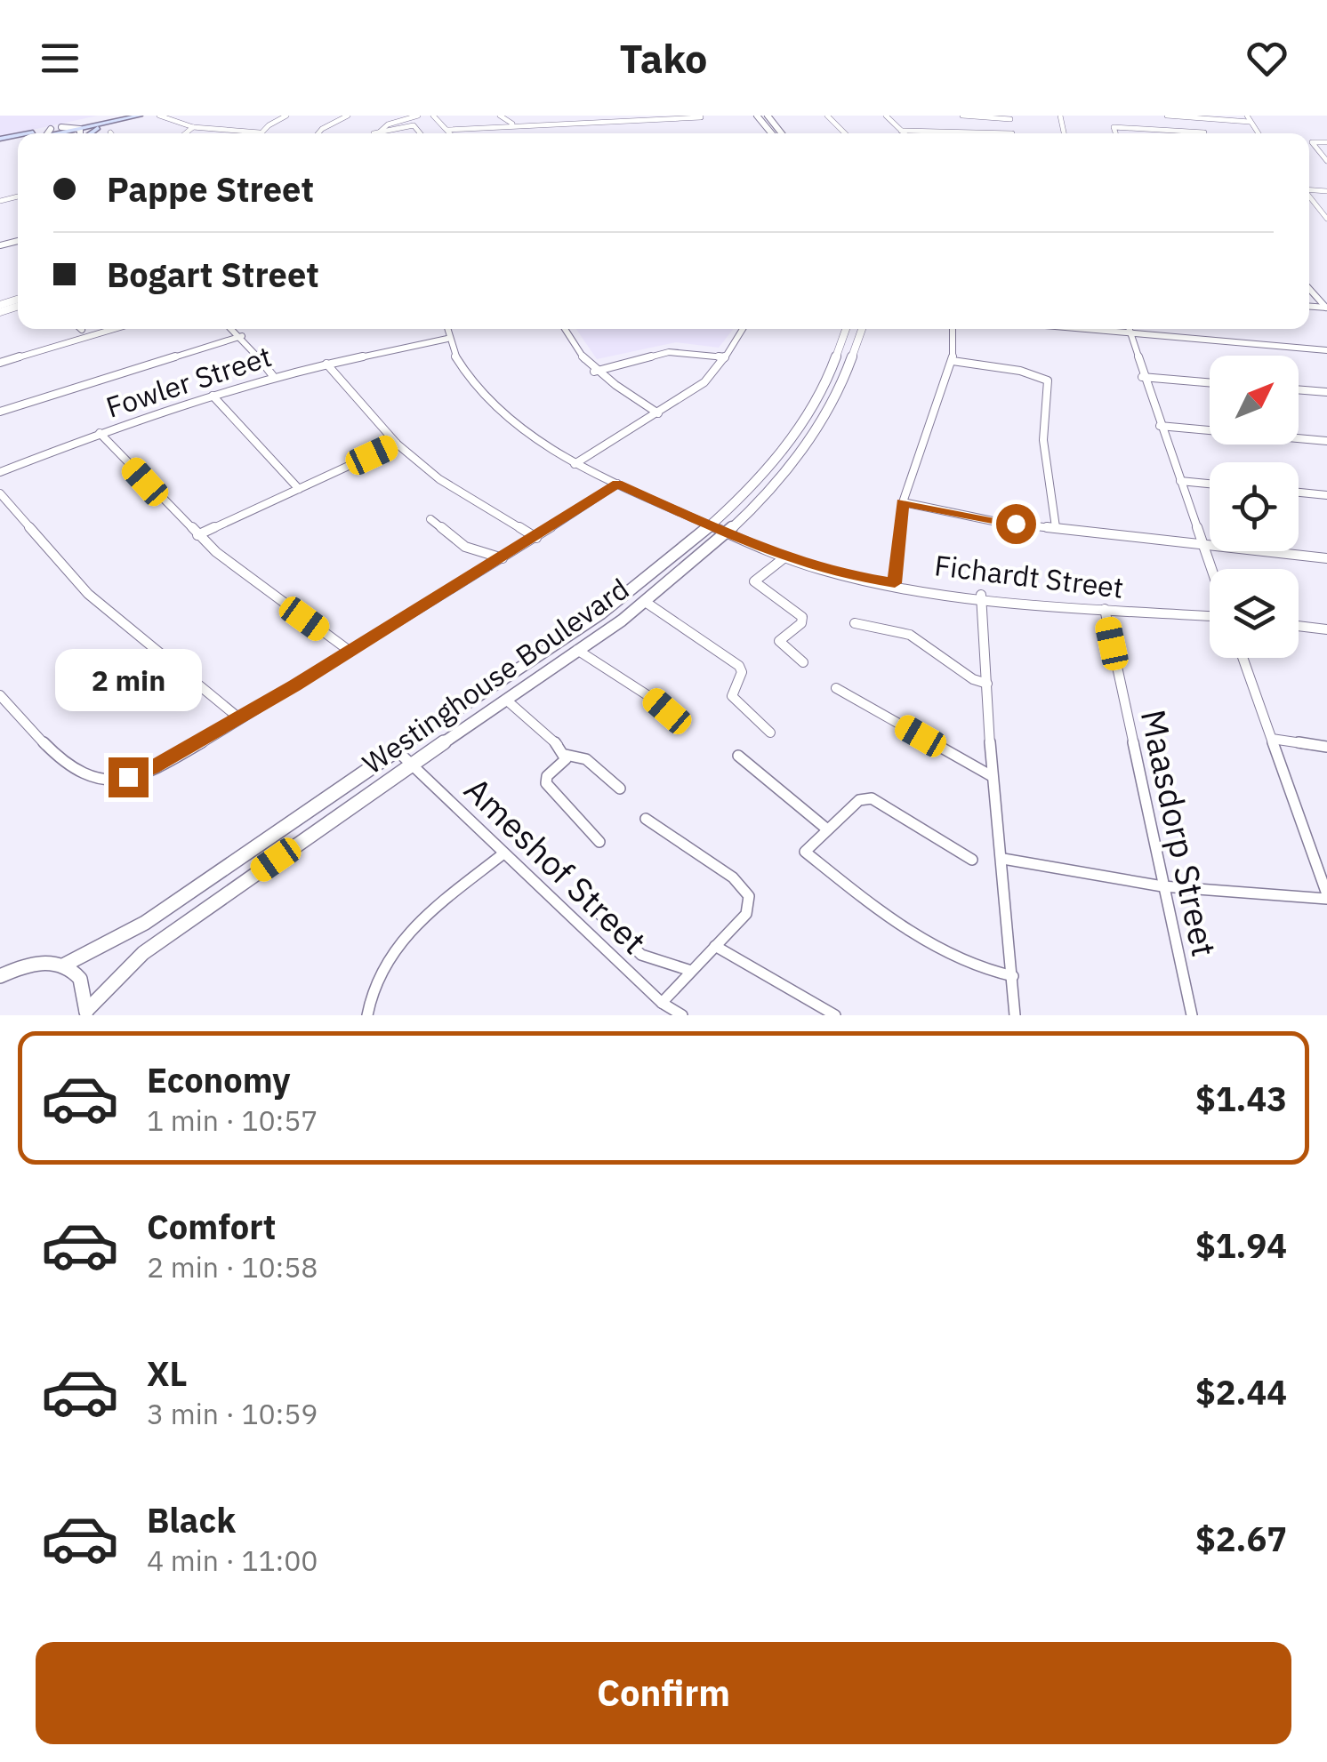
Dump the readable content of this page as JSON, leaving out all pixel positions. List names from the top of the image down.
{
  "streets": {
    "street": [
      "Fowler Street",
      "Fichardt Street",
      "Westinghouse Boulevard",
      "Maasdorp Street",
      "Ameshof Street"
    ]
  },
  "crossings": [
    ["Fowler Street", "Fichardt Street"],
    ["Fichardt Street", "Westinghouse Boulevard"],
    ["Fichardt Street", "Maasdorp Street"],
    ["Westinghouse Boulevard", "Ameshof Street"]
  ],
  "north": "top right",
  "page": {
    "header": "Tako",
    "banner": ["Pappe Street", "Bogart Street"],
    "bubble": "2 min",
    "list": [
      {
        "name": "Economy",
        "note": "1 min · 10:57",
        "value": "$1.43"
      },
      {
        "name": "Comfort",
        "note": "2 min · 10:58",
        "value": "$1.94"
      },
      {
        "name": "XL",
        "note": "3 min · 10:59",
        "value": "$2.44"
      },
      {
        "name": "Black",
        "note": "4 min · 11:00",
        "value": "$2.67"
      }
    ],
    "buttons": "Confirm"
  }
}
